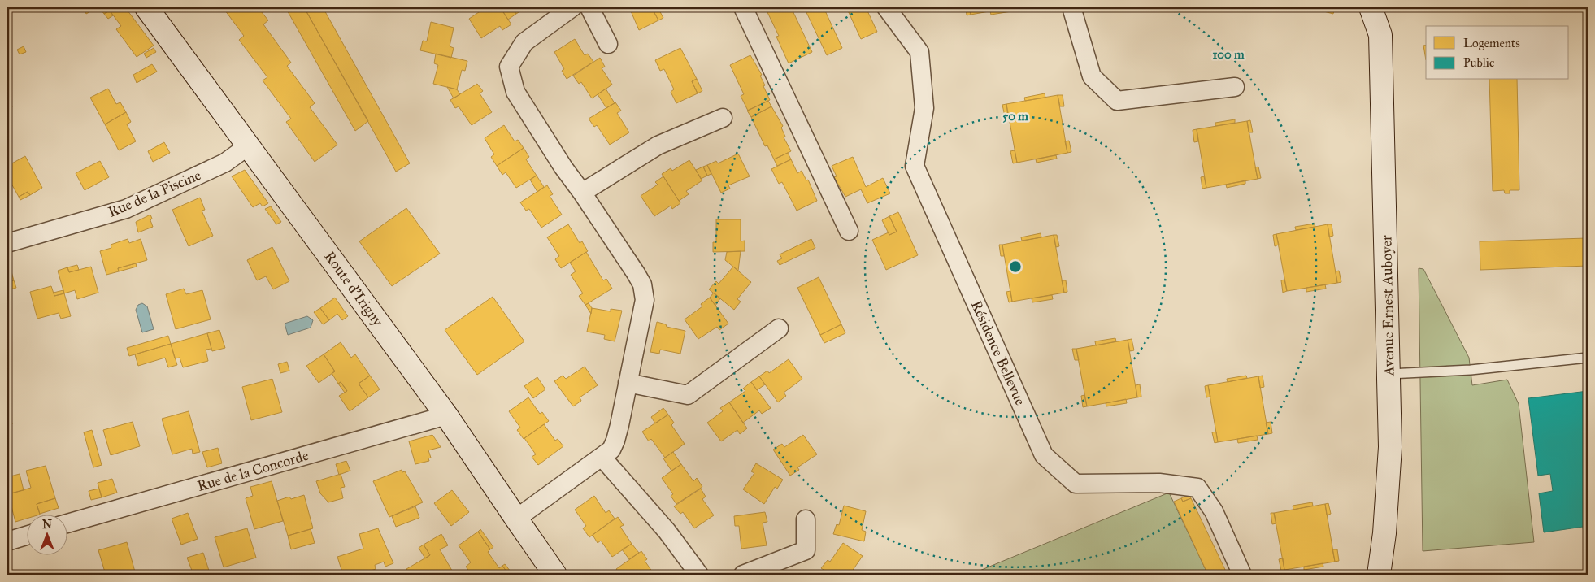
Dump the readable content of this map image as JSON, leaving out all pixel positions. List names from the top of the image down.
{
  "streets": {
    "street": [
      "Rue de la Piscine",
      "Route d'Irigny",
      "Avenue Ernest Auboyer",
      "Résidence Bellevue",
      "Rue de la Concorde"
    ]
  },
  "crossings": [
    ["Rue de la Piscine", "Route d'Irigny"],
    ["Route d'Irigny", "Rue de la Concorde"]
  ],
  "legend": ["Logements", "Public"],
  "north": "top",
  "rings": ["100 m", "50 m"]
}
